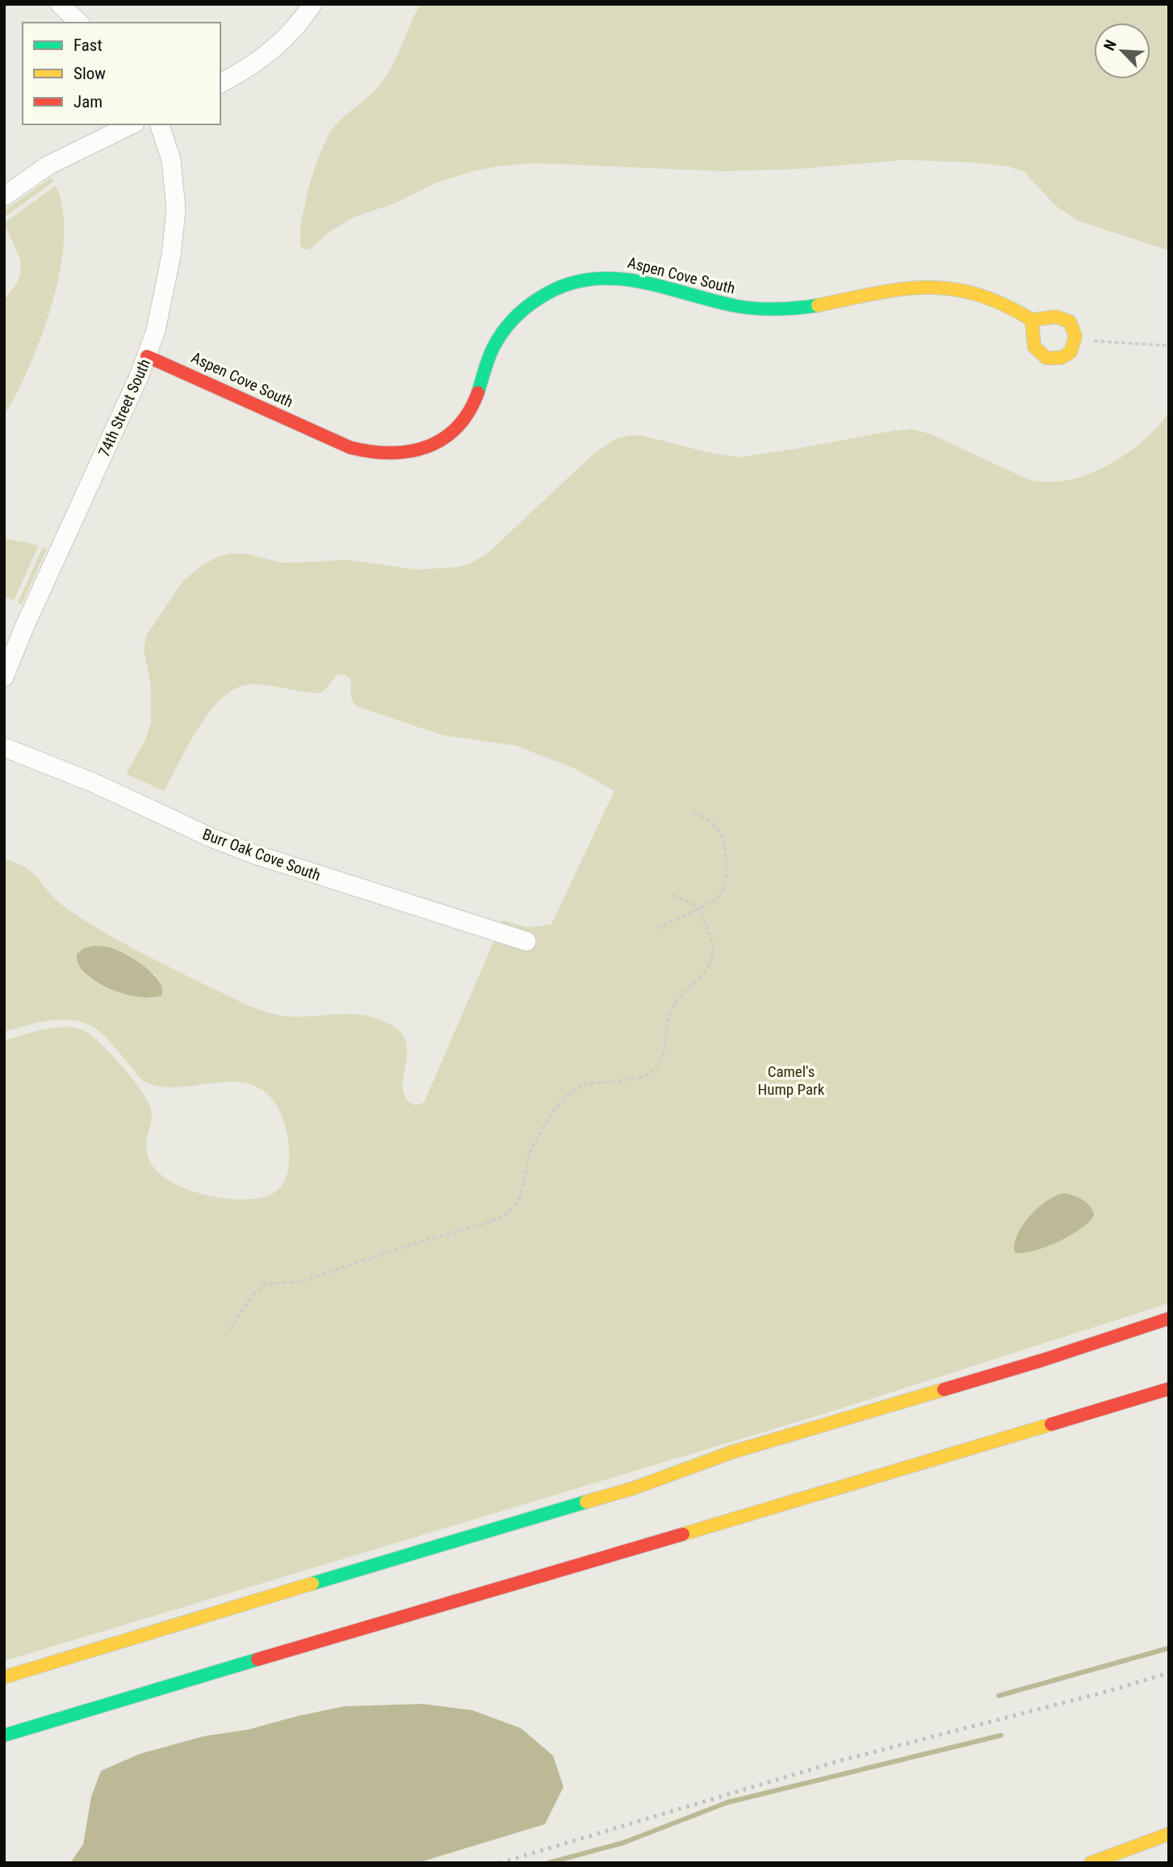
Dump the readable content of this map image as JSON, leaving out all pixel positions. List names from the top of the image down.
{
  "streets": {
    "main road": ["Aspen Cove South"],
    "street": ["74th Street South", "Burr Oak Cove South"]
  },
  "crossings": [
    ["Aspen Cove South", "74th Street South"]
  ],
  "parks": ["Camel's Hump Park"],
  "legend": ["Fast", "Slow", "Jam"],
  "north": "top left"
}
